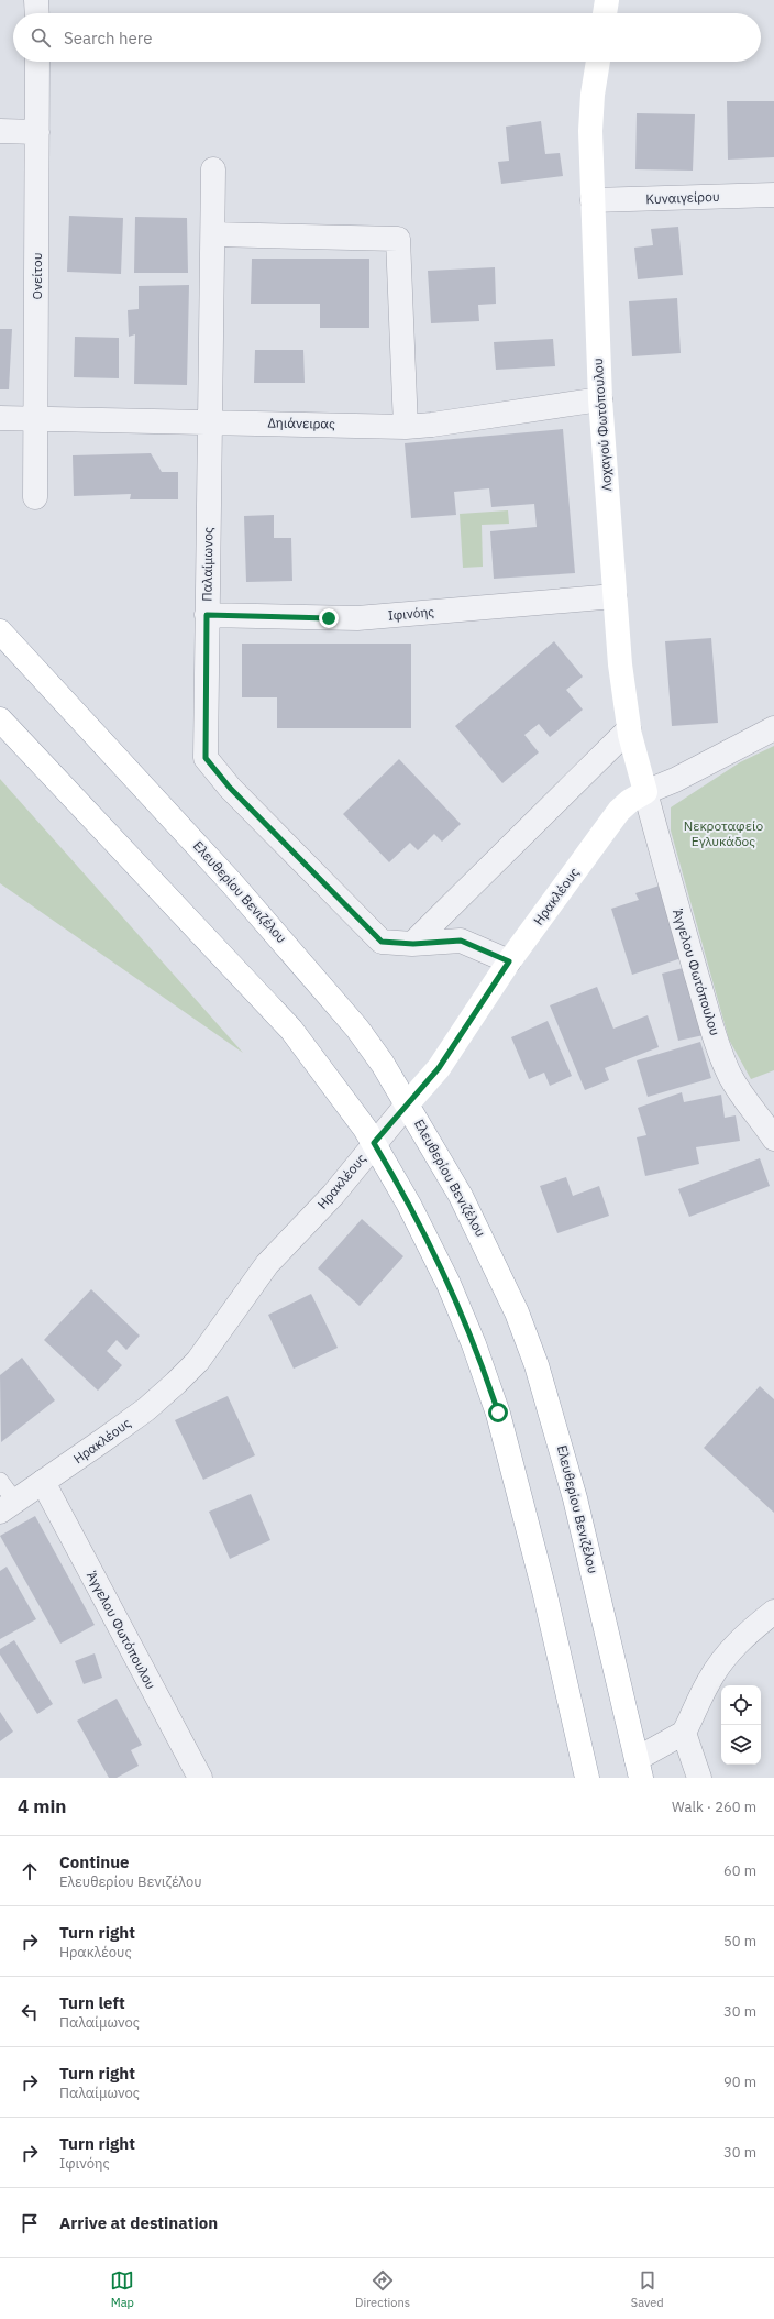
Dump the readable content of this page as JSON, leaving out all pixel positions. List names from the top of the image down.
{
  "streets": {
    "main road": ["Λοχαγού Φωτόπουλου", "Ελευθερίου Βενιζέλου", "Ηρακλέους"],
    "street": [
      "Κυναιγείρου",
      "Ονείτου",
      "Δηιάνειρας",
      "Παλαίμωνος",
      "Ιφινόης",
      "Άγγελου Φωτόπουλου"
    ]
  },
  "crossings": [
    ["Κυναιγείρου", "Λοχαγού Φωτόπουλου"],
    ["Ονείτου", "Δηιάνειρας"],
    ["Δηιάνειρας", "Λοχαγού Φωτόπουλου"],
    ["Δηιάνειρας", "Παλαίμωνος"],
    ["Λοχαγού Φωτόπουλου", "Ιφινόης"],
    ["Λοχαγού Φωτόπουλου", "Ηρακλέους"],
    ["Λοχαγού Φωτόπουλου", "Άγγελου Φωτόπουλου"],
    ["Παλαίμωνος", "Ιφινόης"],
    ["Παλαίμωνος", "Ηρακλέους"],
    ["Ελευθερίου Βενιζέλου", "Ηρακλέους"],
    ["Ηρακλέους", "Άγγελου Φωτόπουλου"]
  ],
  "parks": ["Νεκροταφείο Εγλυκάδος"],
  "page": {
    "search": "Search here",
    "heading": ["4 min", "Walk · 260 m"],
    "list": [
      ["Continue", "Ελευθερίου Βενιζέλου", "60 m"],
      ["Turn right", "Ηρακλέους", "50 m"],
      ["Turn left", "Παλαίμωνος", "30 m"],
      ["Turn right", "Παλαίμωνος", "90 m"],
      ["Turn right", "Ιφινόης", "30 m"],
      "Arrive at destination"
    ],
    "nav": ["Map", "Directions", "Saved"]
  }
}
